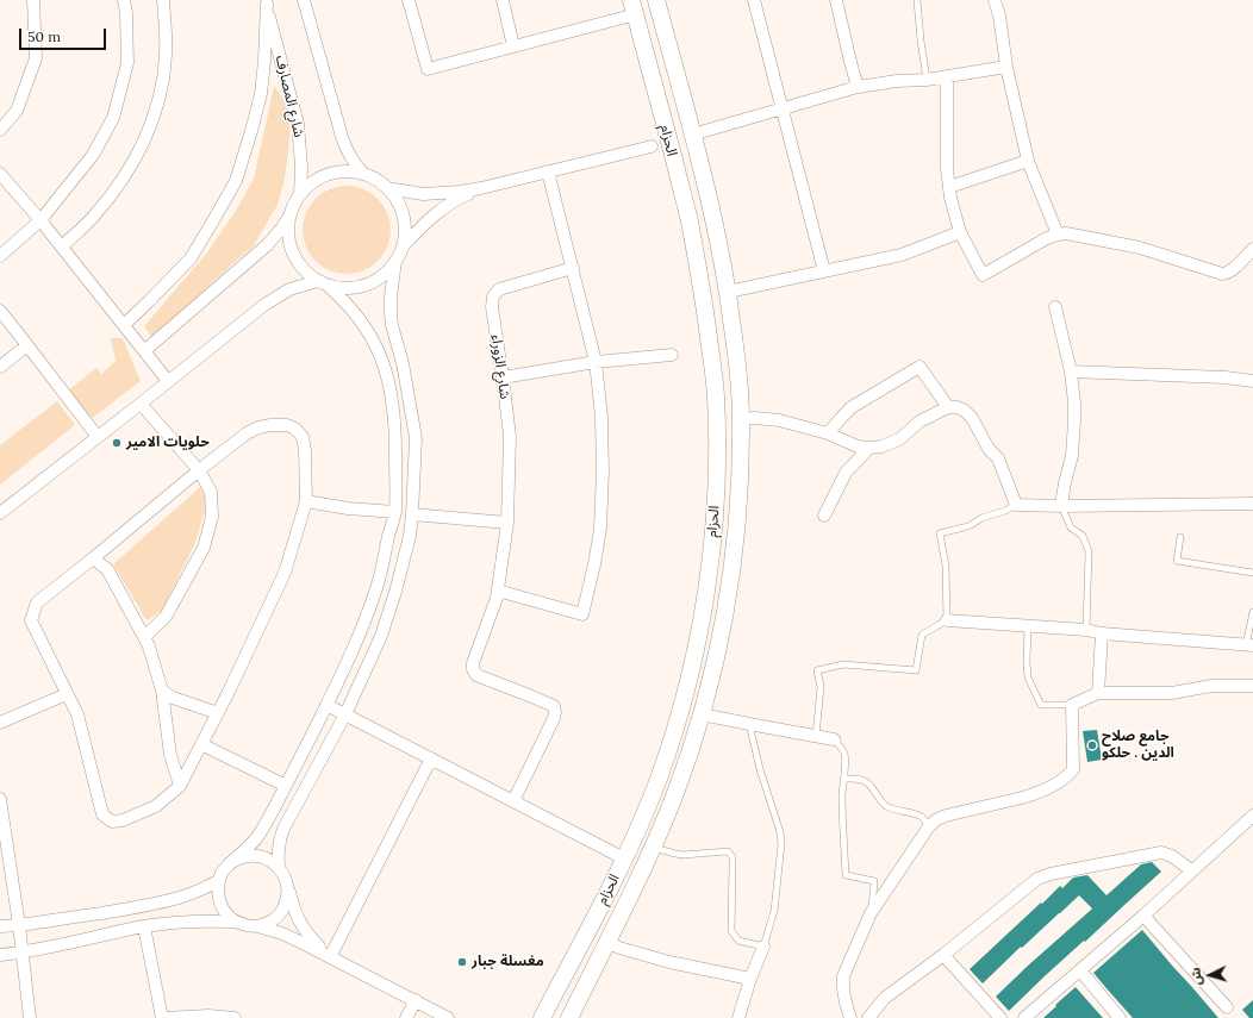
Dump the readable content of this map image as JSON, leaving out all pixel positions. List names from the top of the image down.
{
  "streets": {
    "main road": ["الحزام"],
    "street": ["شارع المصارف", "شارع الزوراء"]
  },
  "places": ["حلويات الامير", "جامع صلاح الدين . حلكو", "مغسلة جبار"],
  "scale_bar": "50 m",
  "north": "left"
}
